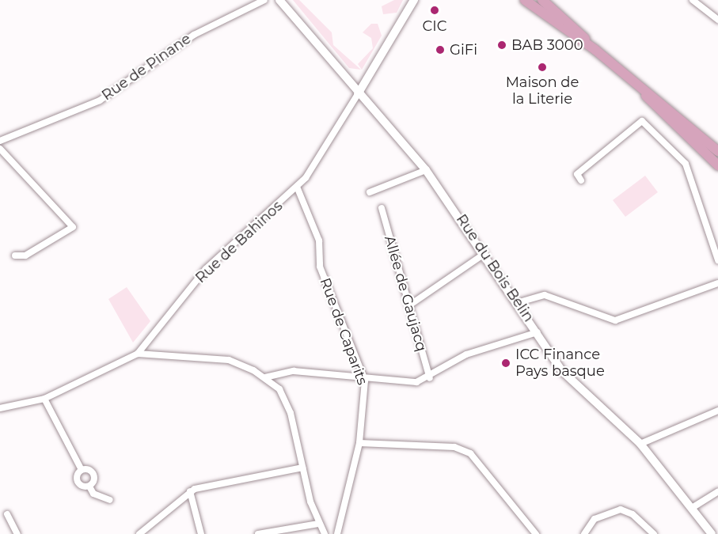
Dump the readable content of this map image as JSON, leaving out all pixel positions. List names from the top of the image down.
{
  "streets": {
    "street": [
      "Rue de Pinane",
      "Rue de Bahinos",
      "Rue du Bois Belin",
      "Allée de Gaujacq",
      "Rue de Caparits"
    ]
  },
  "crossings": [
    ["Rue de Bahinos", "Rue du Bois Belin"],
    ["Rue de Bahinos", "Rue de Caparits"]
  ],
  "places": [
    "CIC",
    "BAB 3000",
    "GiFi",
    "Maison de la Literie",
    "ICC Finance Pays basque"
  ]
}
